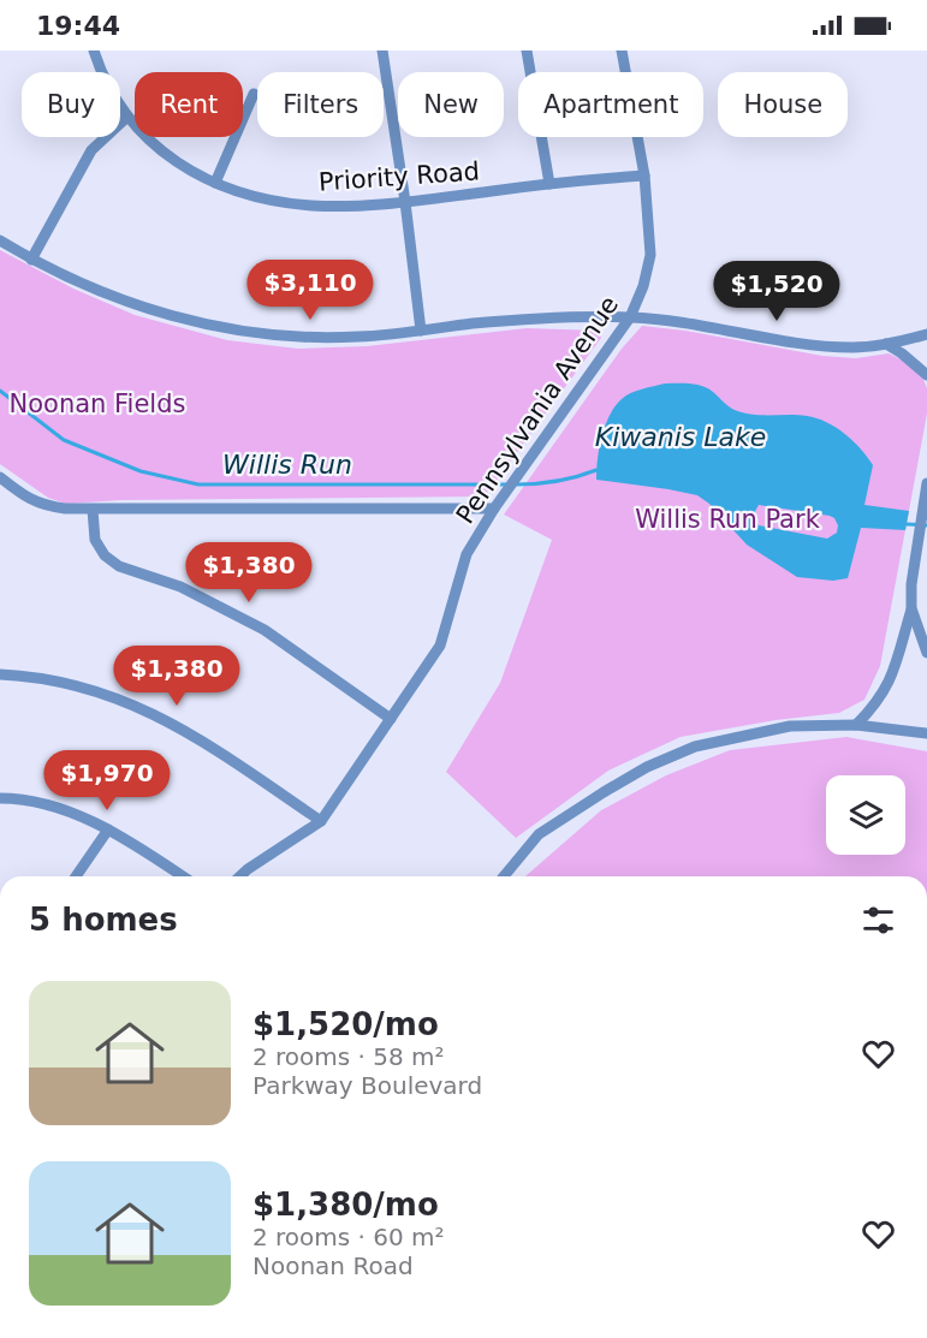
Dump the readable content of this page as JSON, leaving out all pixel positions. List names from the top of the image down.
{
  "streets": {
    "street": ["Priority Road", "Pennsylvania Avenue"]
  },
  "crossings": [
    ["Priority Road", "Pennsylvania Avenue"]
  ],
  "water": ["Kiwanis Lake", "Willis Run"],
  "parks": ["Noonan Fields", "Willis Run Park"],
  "page": {
    "status": "19:44",
    "chip": [
      "Buy",
      "Rent",
      "Filters",
      "New",
      "Apartment",
      "House"
    ],
    "price": [
      "$3,110",
      "$1,520",
      "$1,380",
      "$1,380",
      "$1,970"
    ],
    "heading": "5 homes",
    "list": [
      {
        "name": "$1,520/mo",
        "note": "2 rooms · 58 m² · Parkway Boulevard"
      },
      {
        "name": "$1,380/mo",
        "note": "2 rooms · 60 m² · Noonan Road"
      }
    ]
  }
}
